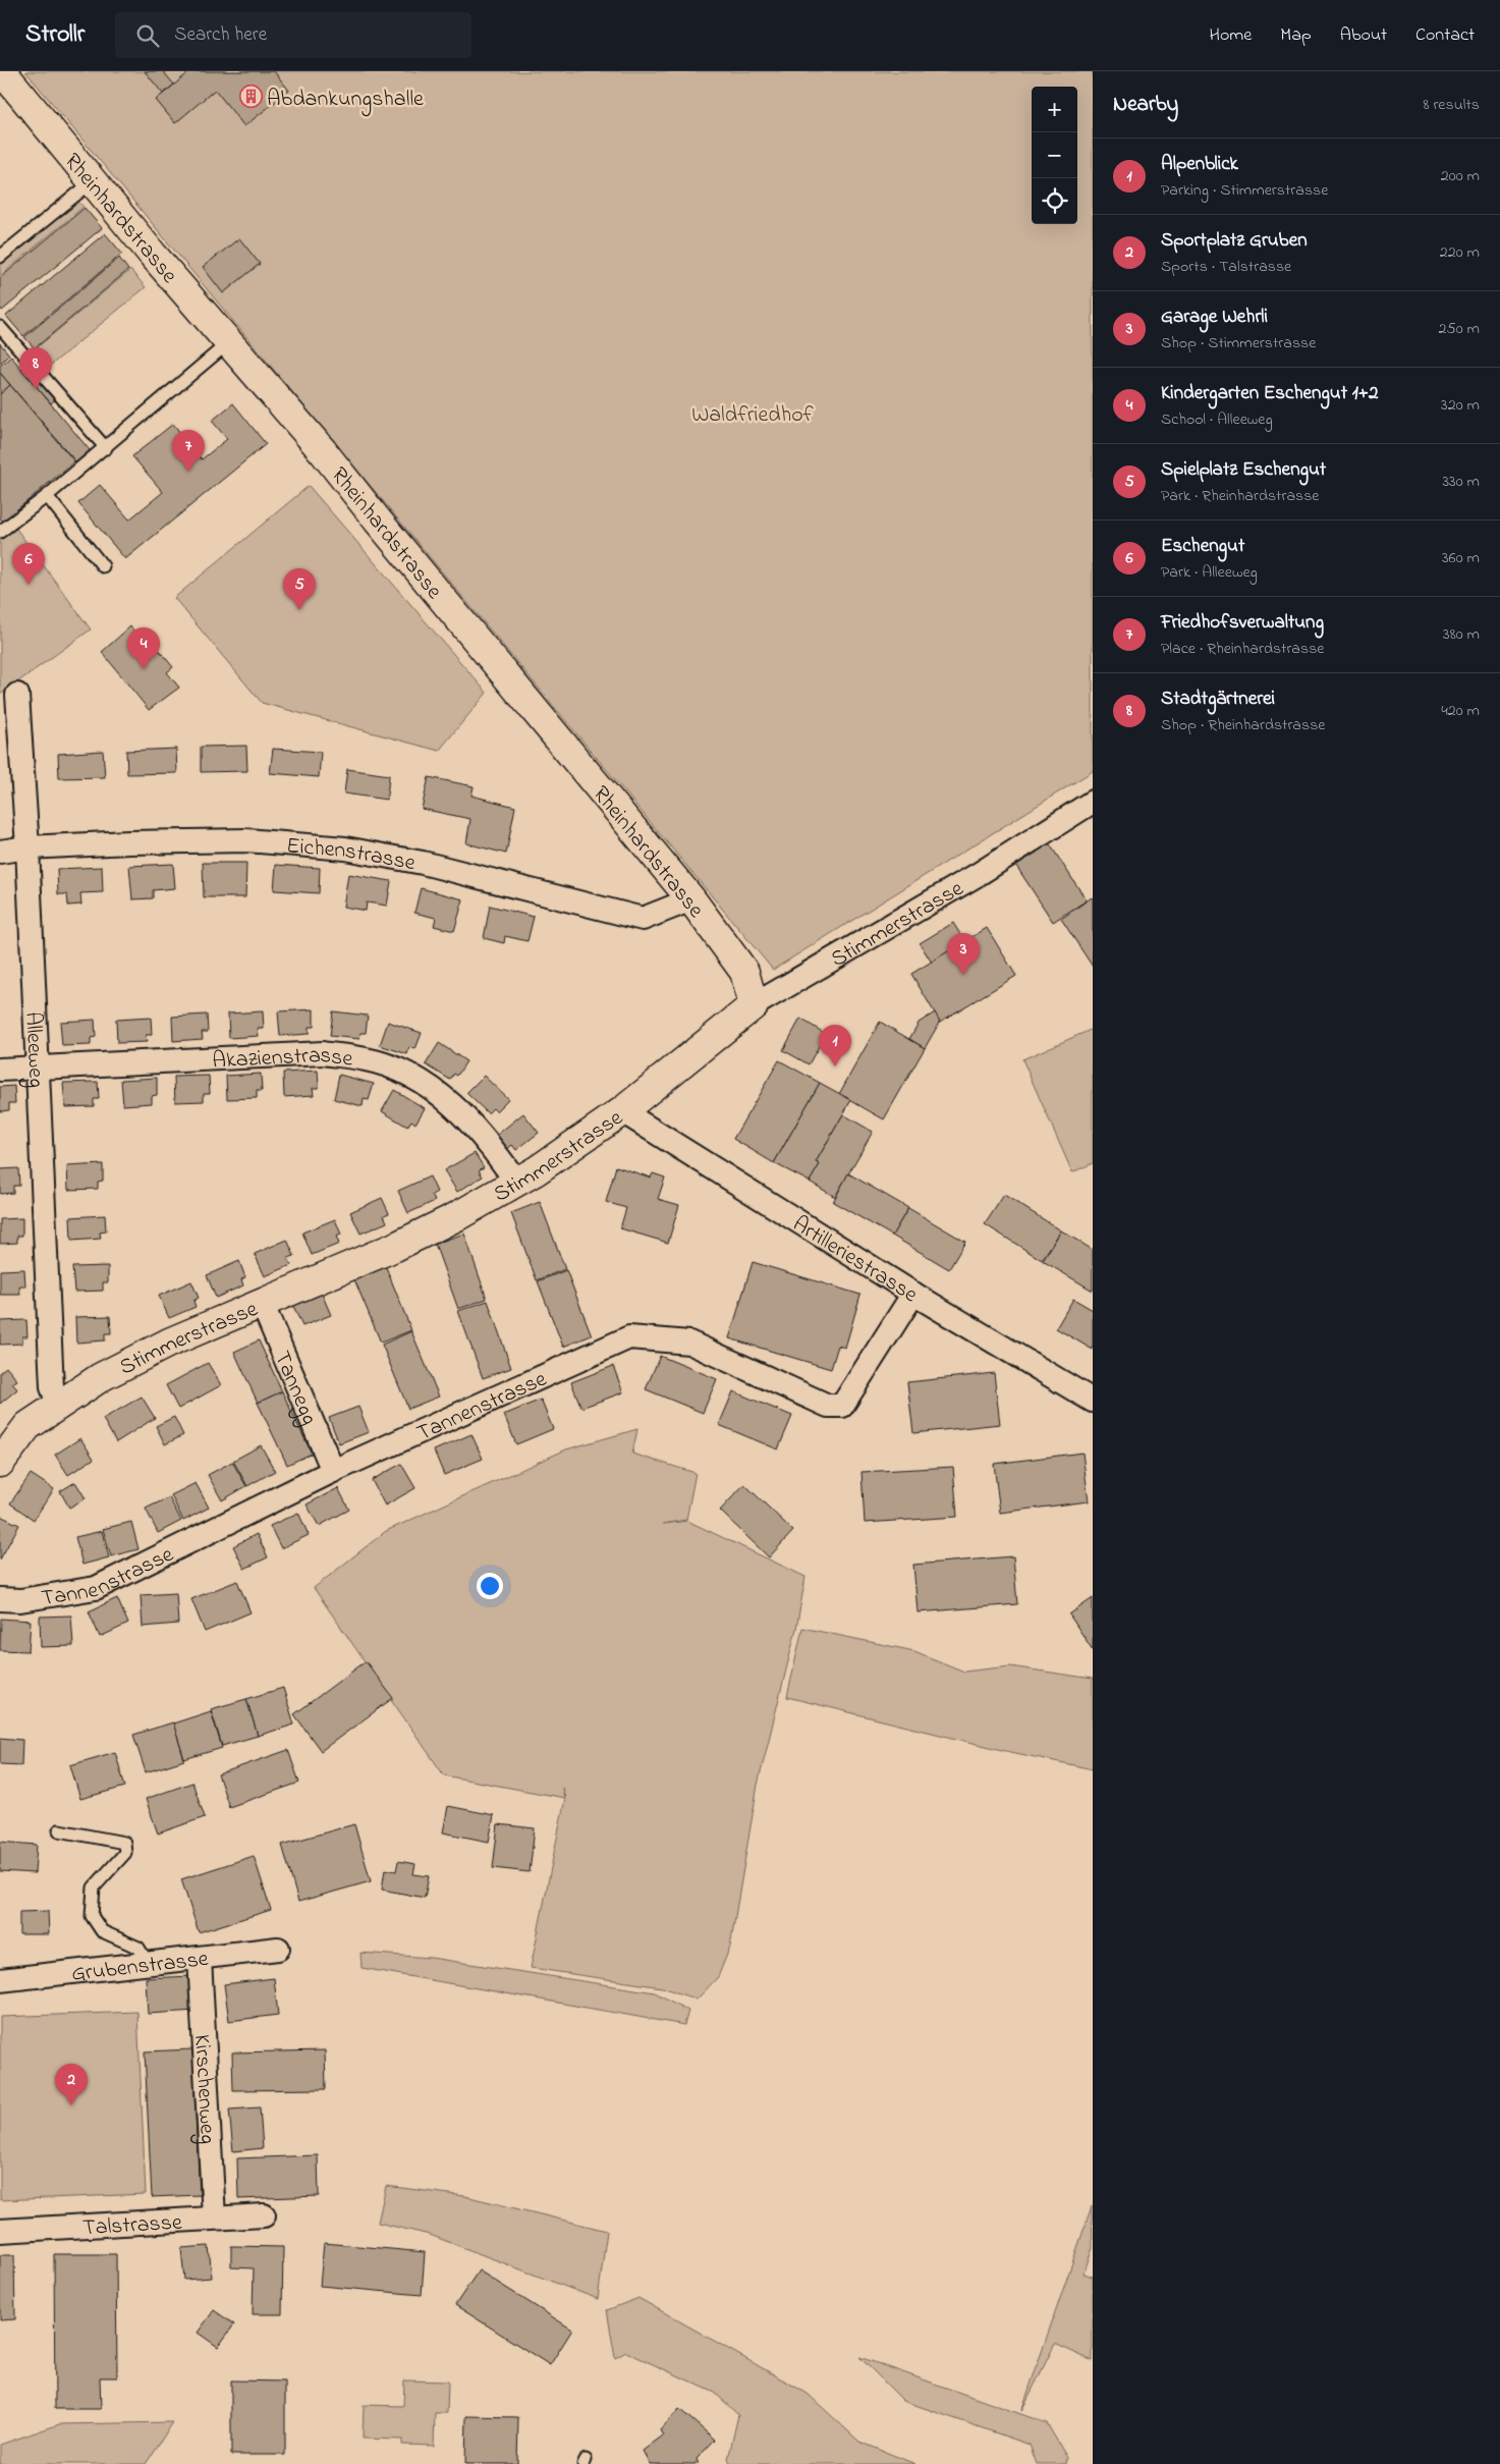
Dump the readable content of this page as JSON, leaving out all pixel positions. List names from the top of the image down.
{
  "streets": {
    "street": [
      "Rheinhardstrasse",
      "Eichenstrasse",
      "Stimmerstrasse",
      "Alleeweg",
      "Akazienstrasse",
      "Artilleriestrasse",
      "Tannegg",
      "Tannenstrasse",
      "Grubenstrasse",
      "Kirschenweg",
      "Talstrasse"
    ]
  },
  "crossings": [
    ["Rheinhardstrasse", "Eichenstrasse"],
    ["Rheinhardstrasse", "Stimmerstrasse"],
    ["Eichenstrasse", "Alleeweg"],
    ["Stimmerstrasse", "Alleeweg"],
    ["Stimmerstrasse", "Akazienstrasse"],
    ["Stimmerstrasse", "Artilleriestrasse"],
    ["Stimmerstrasse", "Tannegg"],
    ["Alleeweg", "Akazienstrasse"],
    ["Artilleriestrasse", "Tannenstrasse"],
    ["Tannegg", "Tannenstrasse"],
    ["Grubenstrasse", "Kirschenweg"],
    ["Kirschenweg", "Talstrasse"]
  ],
  "parks": ["Waldfriedhof"],
  "places": {
    "building": ["Abdankungshalle"]
  },
  "page": {
    "header": "Strollr",
    "search": "Search here",
    "nav": [
      "Home",
      "Map",
      "About",
      "Contact"
    ],
    "heading": ["Nearby", "8 results"],
    "map_buttons": ["+", "−"],
    "list": [
      {
        "mark": "1",
        "name": "Alpenblick",
        "note": "Parking · Stimmerstrasse",
        "value": "200 m"
      },
      {
        "mark": "2",
        "name": "Sportplatz Gruben",
        "note": "Sports · Talstrasse",
        "value": "220 m"
      },
      {
        "mark": "3",
        "name": "Garage Wehrli",
        "note": "Shop · Stimmerstrasse",
        "value": "250 m"
      },
      {
        "mark": "4",
        "name": "Kindergarten Eschengut 1+2",
        "note": "School · Alleeweg",
        "value": "320 m"
      },
      {
        "mark": "5",
        "name": "Spielplatz Eschengut",
        "note": "Park · Rheinhardstrasse",
        "value": "330 m"
      },
      {
        "mark": "6",
        "name": "Eschengut",
        "note": "Park · Alleeweg",
        "value": "360 m"
      },
      {
        "mark": "7",
        "name": "Friedhofsverwaltung",
        "note": "Place · Rheinhardstrasse",
        "value": "380 m"
      },
      {
        "mark": "8",
        "name": "Stadtgärtnerei",
        "note": "Shop · Rheinhardstrasse",
        "value": "420 m"
      }
    ],
    "pins": [
      "8",
      "7",
      "6",
      "5",
      "4",
      "3",
      "1",
      "2"
    ]
  }
}
